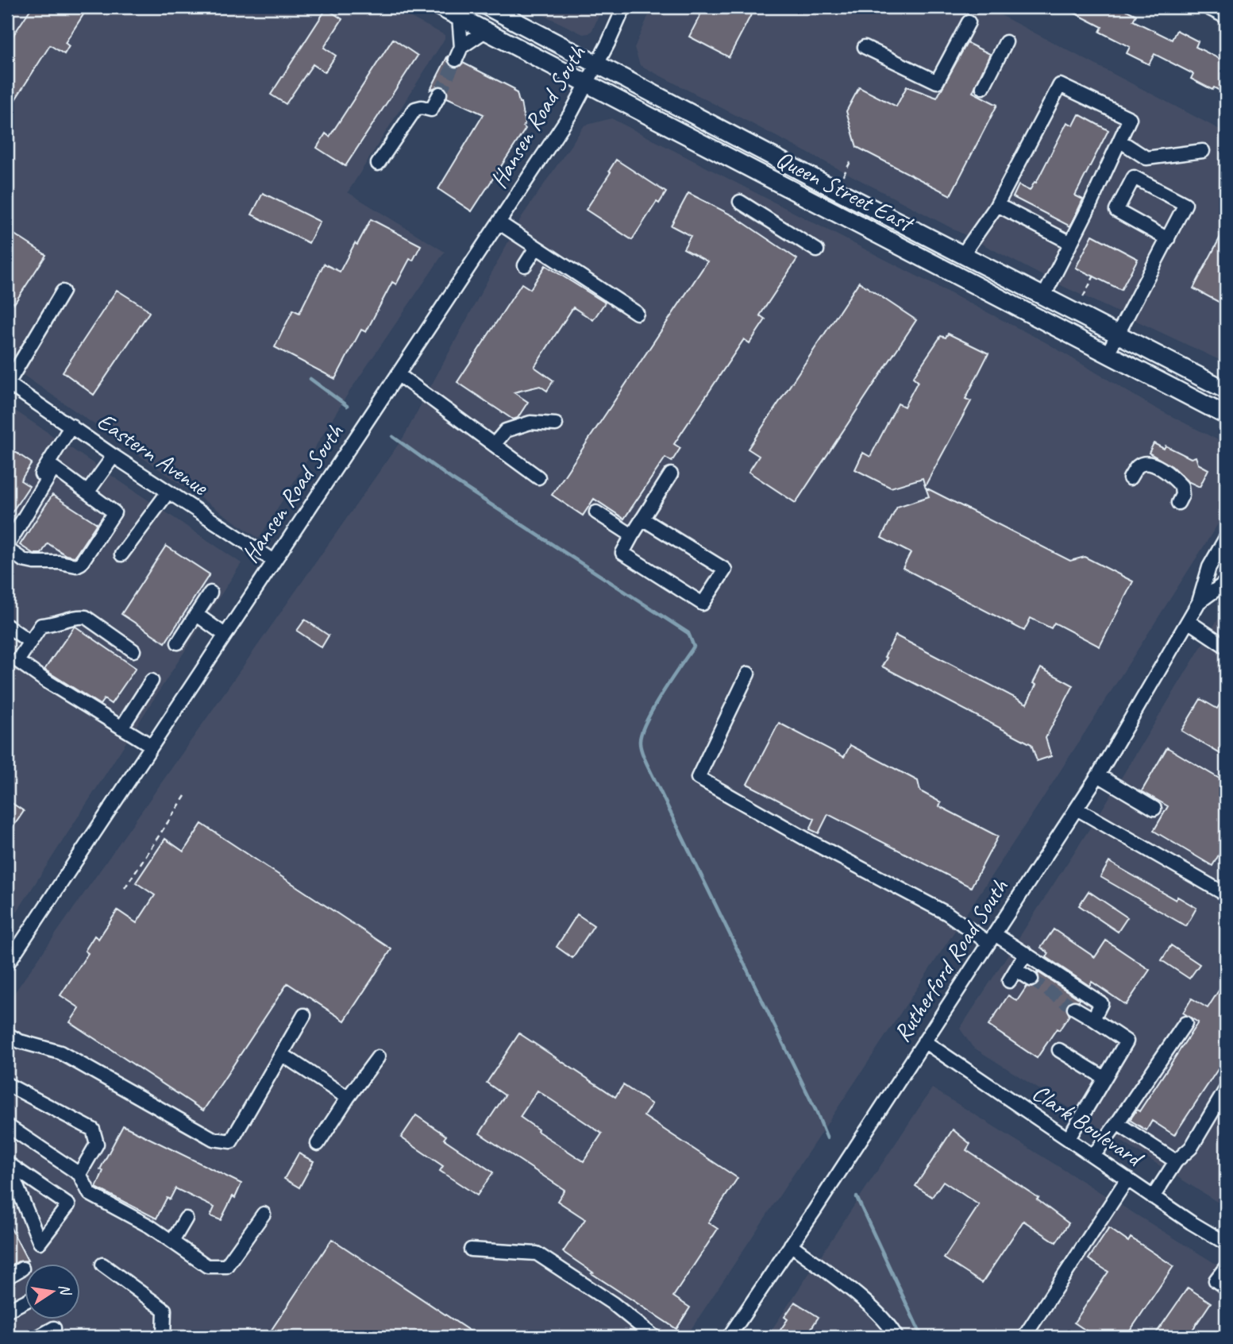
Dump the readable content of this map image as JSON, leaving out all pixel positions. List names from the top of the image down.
{
  "streets": {
    "main road": ["Queen Street East"],
    "street": [
      "Hansen Road South",
      "Eastern Avenue",
      "Rutherford Road South",
      "Clark Boulevard"
    ]
  },
  "crossings": [
    ["Hansen Road South", "Queen Street East"],
    ["Hansen Road South", "Eastern Avenue"],
    ["Rutherford Road South", "Clark Boulevard"]
  ],
  "north": "right"
}
